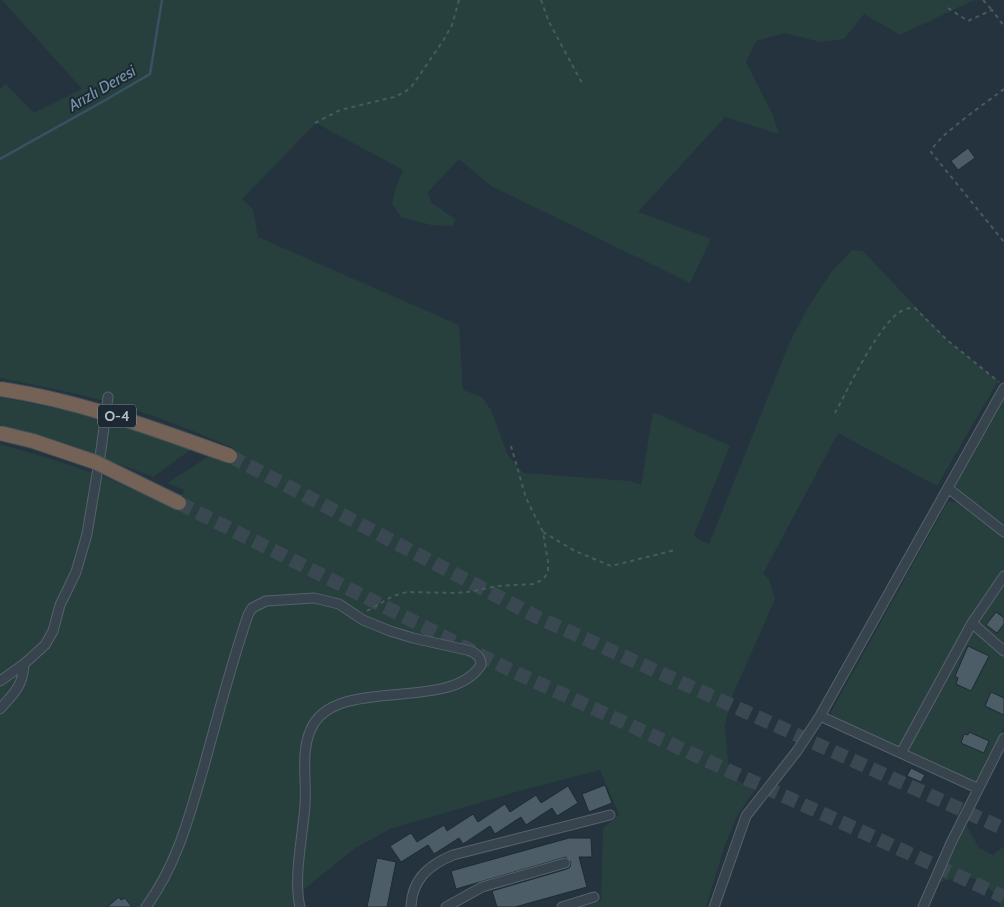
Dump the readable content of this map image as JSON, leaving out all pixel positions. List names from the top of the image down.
{
  "streets": {
    "highway": ["O-4"]
  },
  "water": ["Arızlı Deresi"]
}
